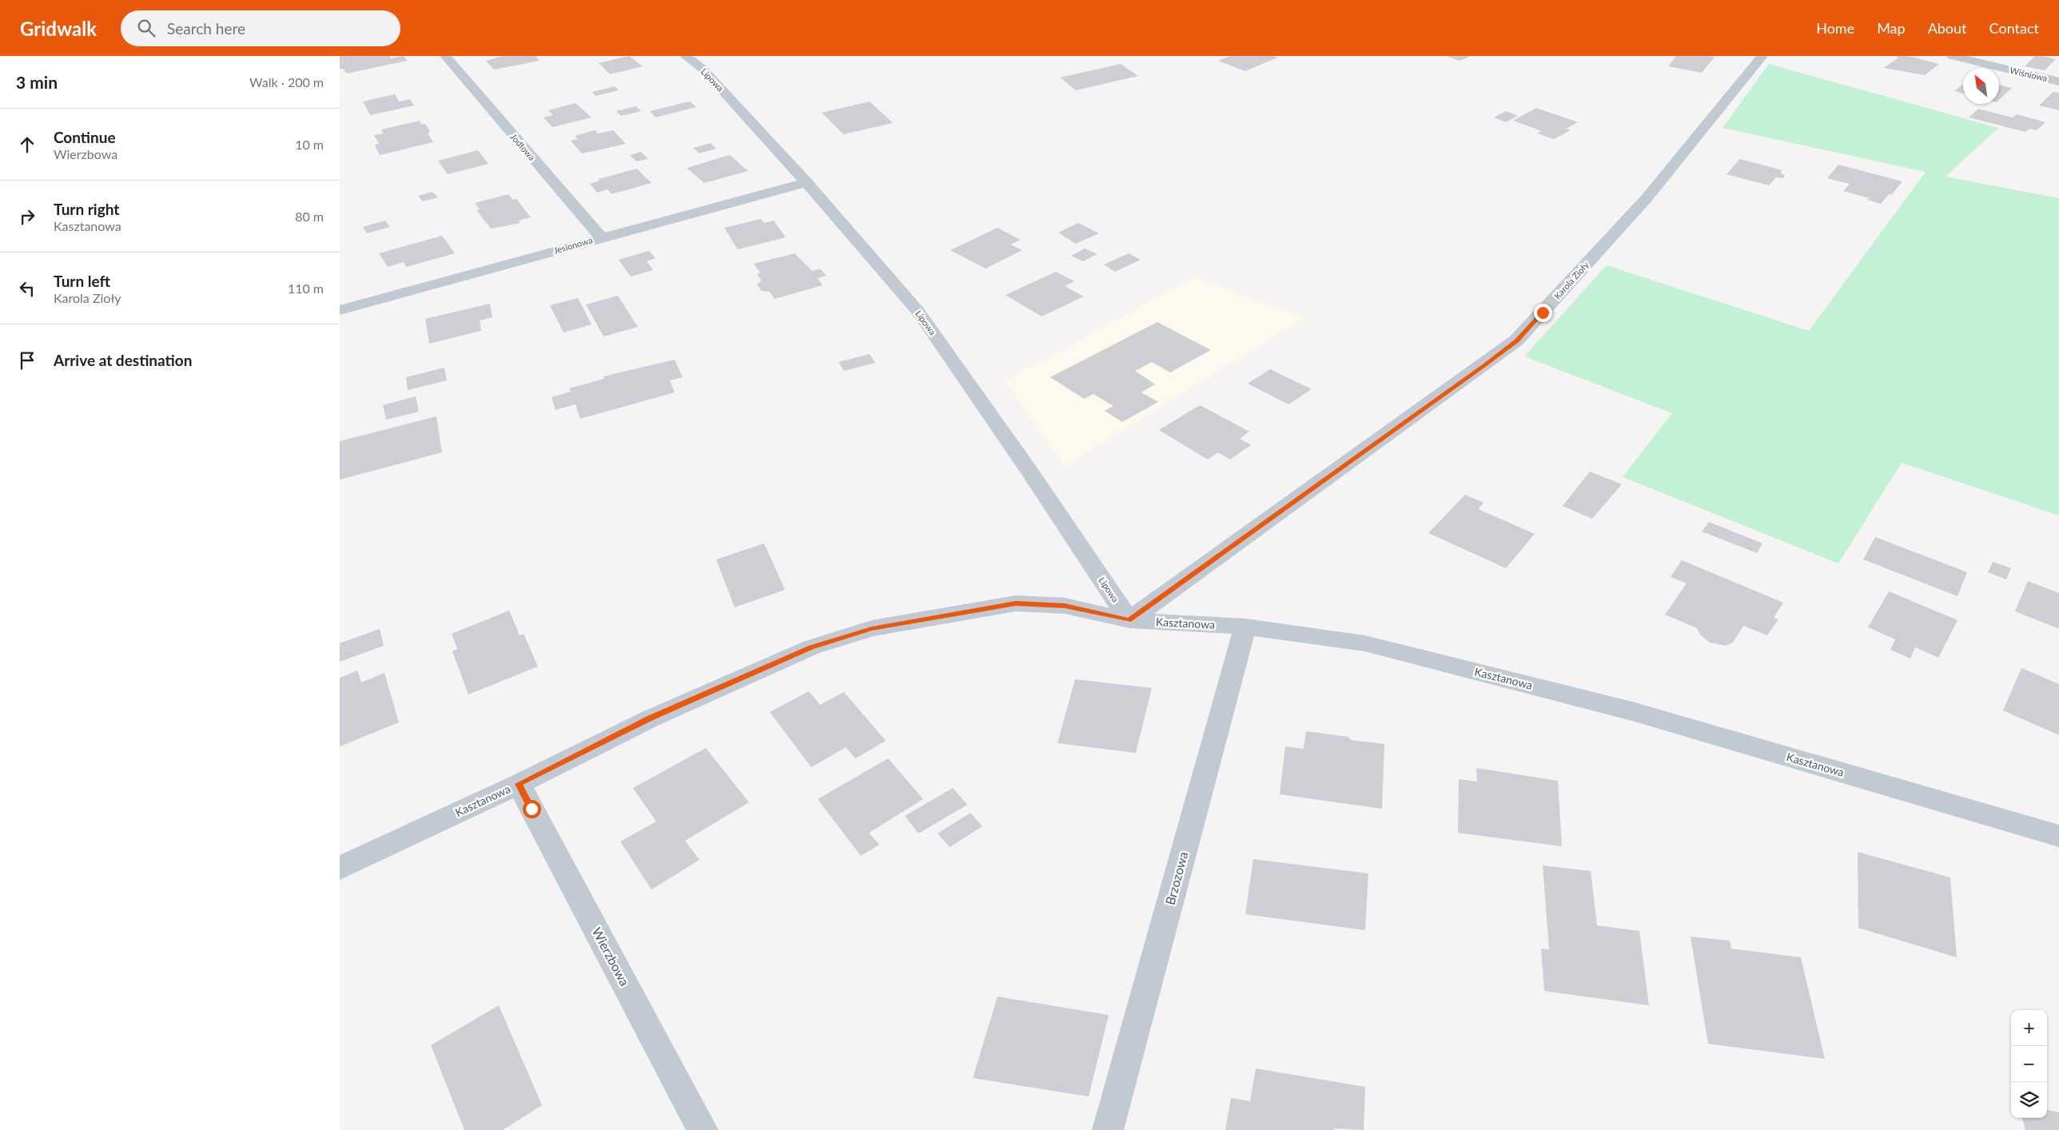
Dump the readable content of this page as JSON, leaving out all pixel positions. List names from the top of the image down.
{
  "streets": {
    "street": [
      "Wiśniowa",
      "Lipowa",
      "Jodłowa",
      "Jesionowa",
      "Karola Zioły",
      "Kasztanowa",
      "Brzozowa",
      "Wierzbowa"
    ]
  },
  "crossings": [
    ["Lipowa", "Jesionowa"],
    ["Lipowa", "Karola Zioły"],
    ["Lipowa", "Kasztanowa"],
    ["Jodłowa", "Jesionowa"],
    ["Karola Zioły", "Kasztanowa"],
    ["Kasztanowa", "Brzozowa"],
    ["Kasztanowa", "Wierzbowa"]
  ],
  "north": "top left",
  "page": {
    "header": "Gridwalk",
    "search": "Search here",
    "nav": [
      "Home",
      "Map",
      "About",
      "Contact"
    ],
    "heading": ["3 min", "Walk · 200 m"],
    "list": [
      ["Continue", "Wierzbowa", "10 m"],
      ["Turn right", "Kasztanowa", "80 m"],
      ["Turn left", "Karola Zioły", "110 m"],
      "Arrive at destination"
    ],
    "map_buttons": ["+", "−"]
  }
}
